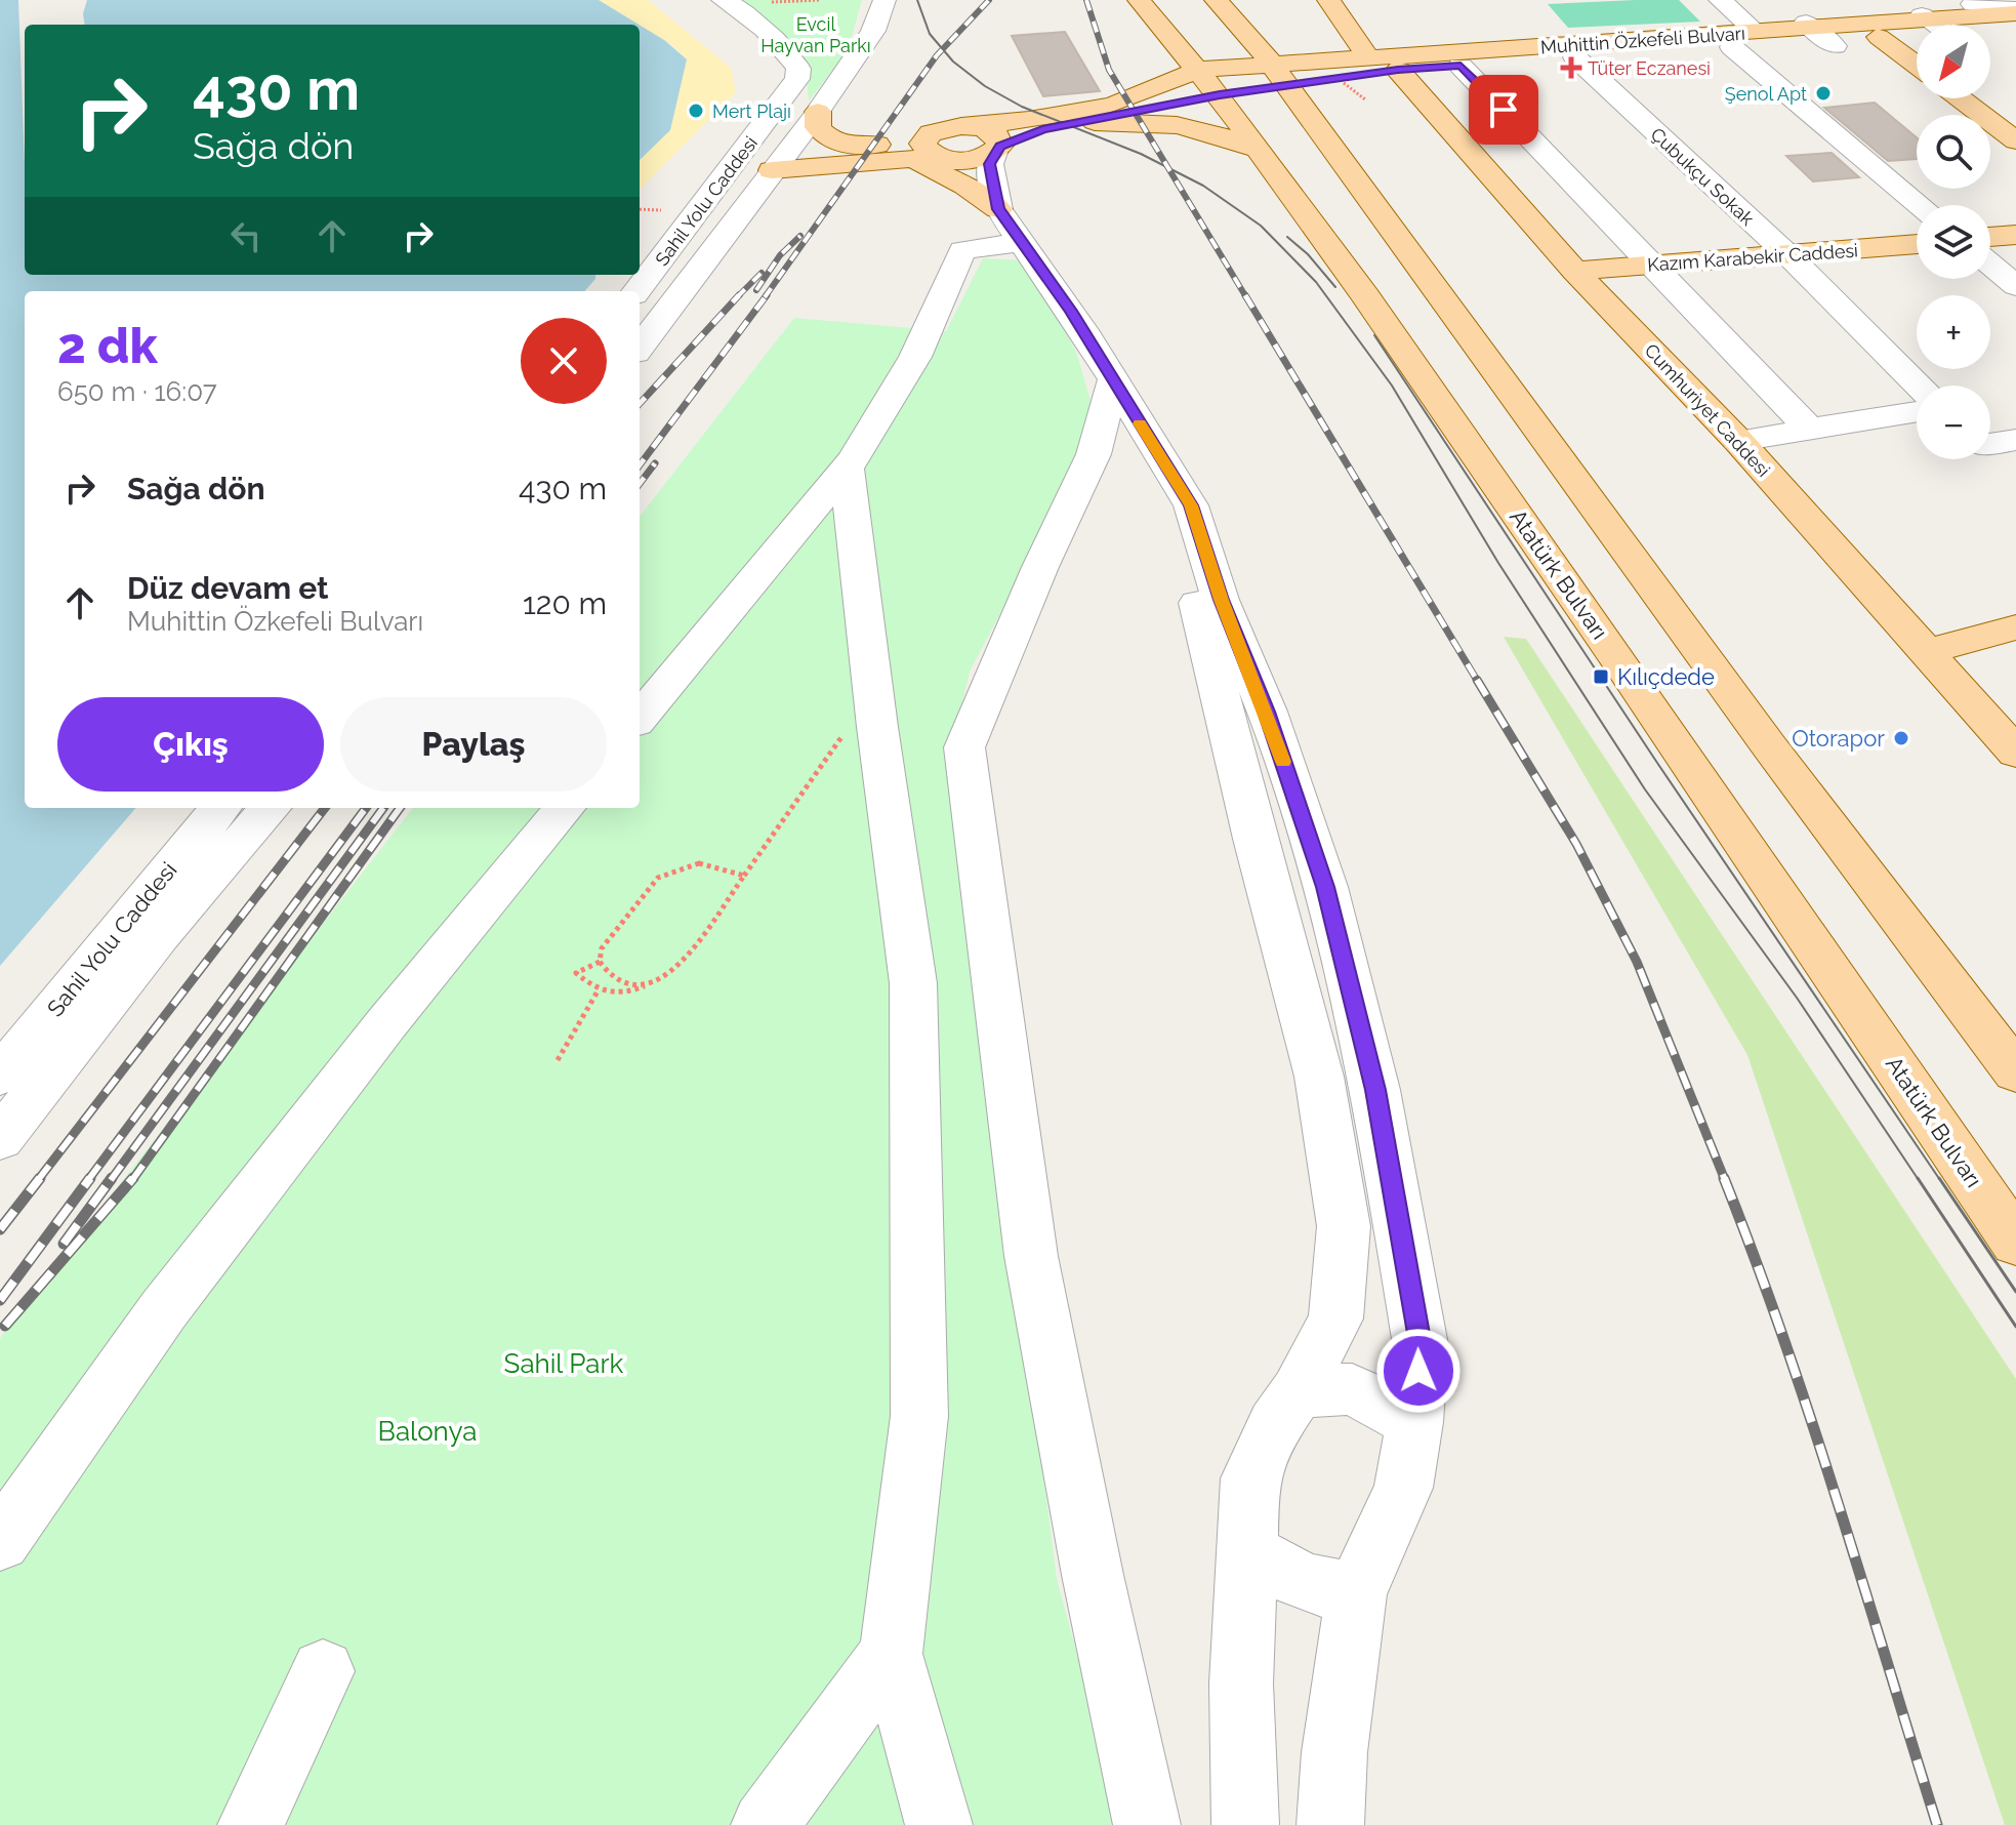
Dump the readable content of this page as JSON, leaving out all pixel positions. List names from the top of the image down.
{
  "streets": {
    "main road": [
      "Muhittin Özkefeli Bulvarı",
      "Kazım Karabekir Caddesi",
      "Cumhuriyet Caddesi",
      "Atatürk Bulvarı"
    ],
    "street": ["Çubukçu Sokak", "Sahil Yolu Caddesi"]
  },
  "crossings": [
    ["Muhittin Özkefeli Bulvarı", "Çubukçu Sokak"],
    ["Muhittin Özkefeli Bulvarı", "Cumhuriyet Caddesi"],
    ["Muhittin Özkefeli Bulvarı", "Atatürk Bulvarı"],
    ["Çubukçu Sokak", "Kazım Karabekir Caddesi"],
    ["Kazım Karabekir Caddesi", "Cumhuriyet Caddesi"]
  ],
  "parks": ["Evcil Hayvan Parkı", "Sahil Park", "Balonya"],
  "places": {
    "health": ["Tüter Eczanesi"],
    "other": ["Şenol Apt", "Mert Plajı", "Otorapor"],
    "transit": ["Kılıçdede"]
  },
  "north": "bottom left",
  "page": {
    "map_buttons": ["+", "−"],
    "turn": ["430 m", "Sağa dön"],
    "heading": ["2 dk", "650 m · 16:07"],
    "list": [
      {
        "name": "Sağa dön",
        "value": "430 m"
      },
      {
        "name": "Düz devam et",
        "note": "Muhittin Özkefeli Bulvarı",
        "value": "120 m"
      }
    ],
    "buttons": ["Çıkış", "Paylaş"]
  }
}
